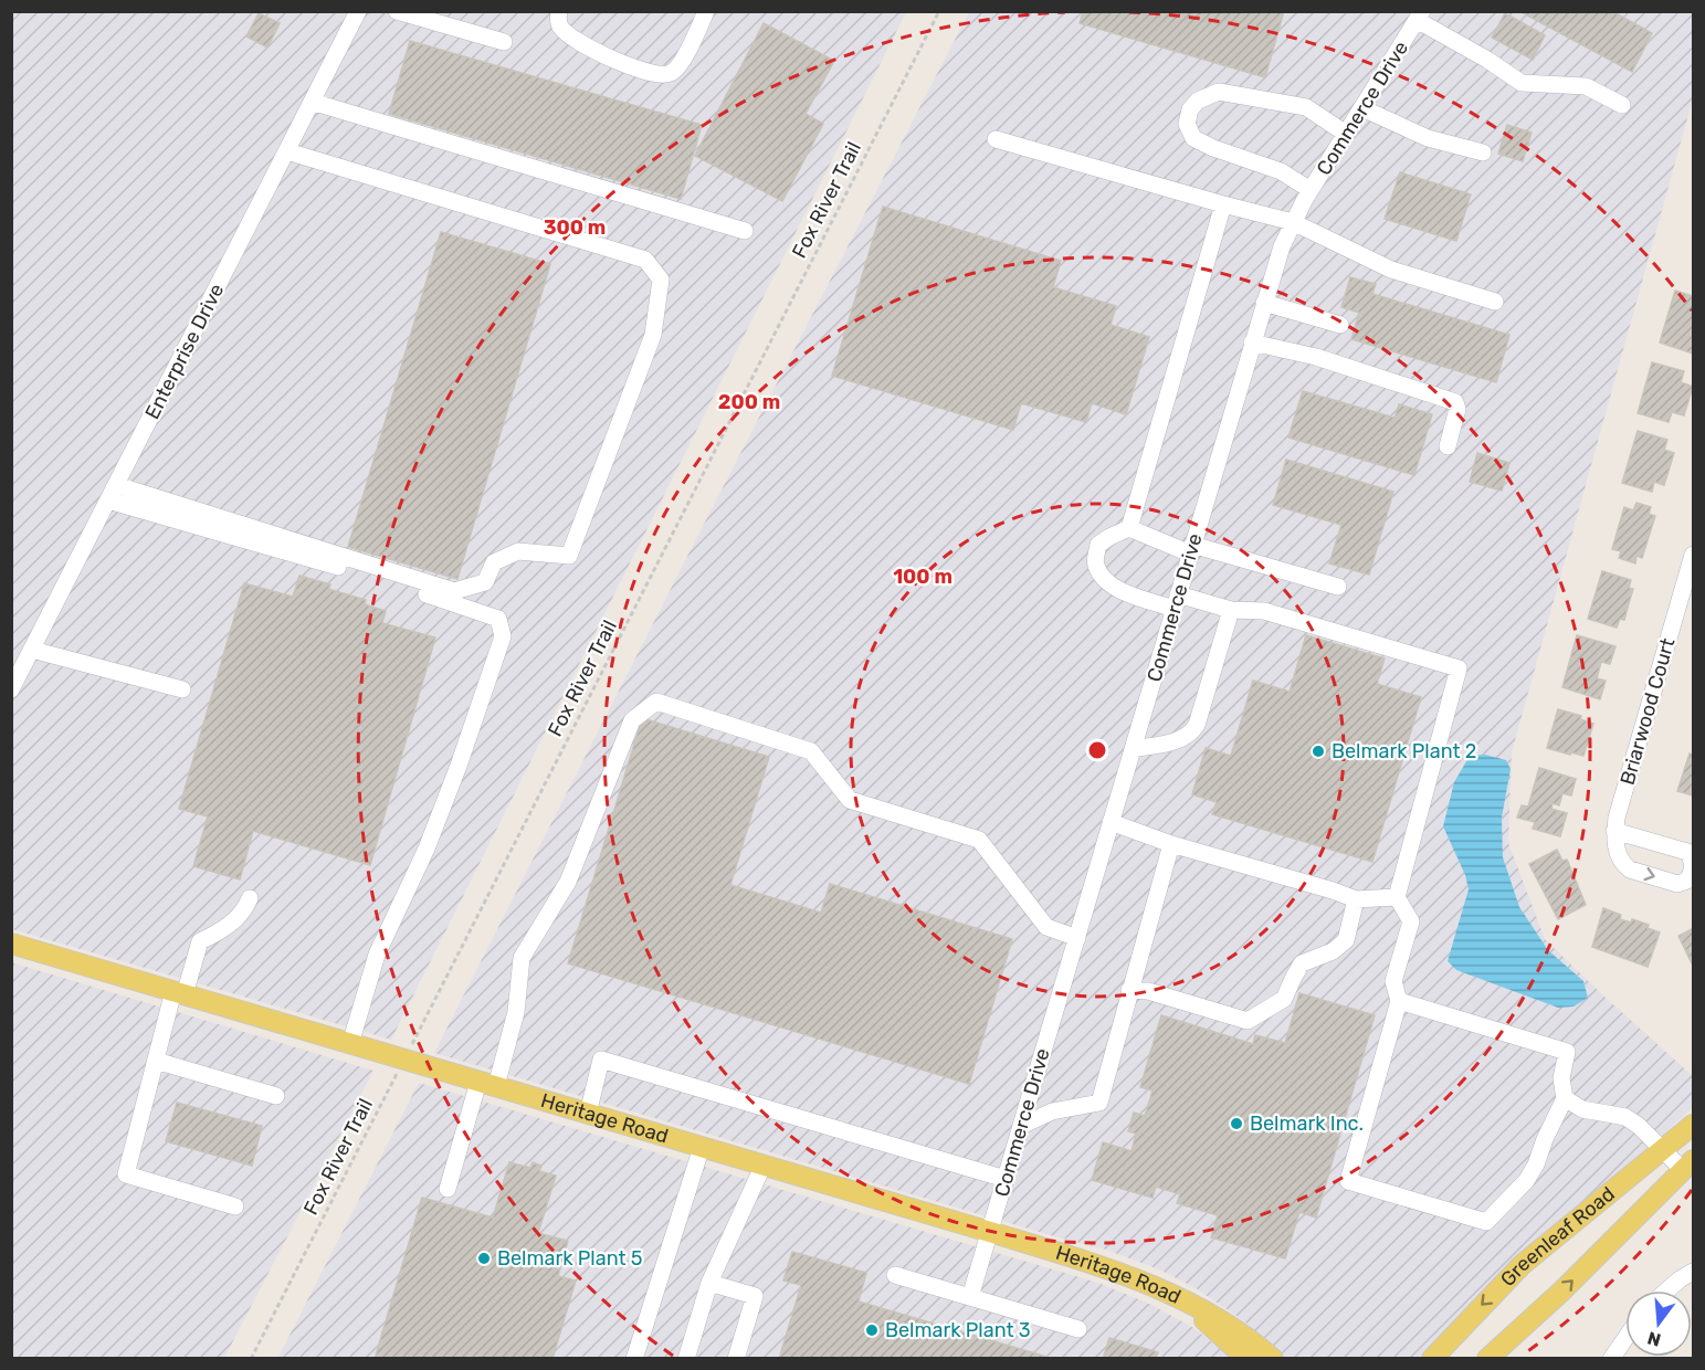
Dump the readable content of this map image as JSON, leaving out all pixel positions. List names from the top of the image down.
{
  "streets": {
    "main road": ["Heritage Road", "Greenleaf Road"],
    "street": ["Commerce Drive", "Enterprise Drive", "Briarwood Court"],
    "path": ["Fox River Trail"]
  },
  "crossings": [
    ["Commerce Drive", "Heritage Road"],
    ["Fox River Trail", "Heritage Road"]
  ],
  "places": [
    "Belmark Plant 2",
    "Belmark Inc.",
    "Belmark Plant 5",
    "Belmark Plant 3"
  ],
  "north": "bottom",
  "rings": ["300 m", "200 m", "100 m"]
}
